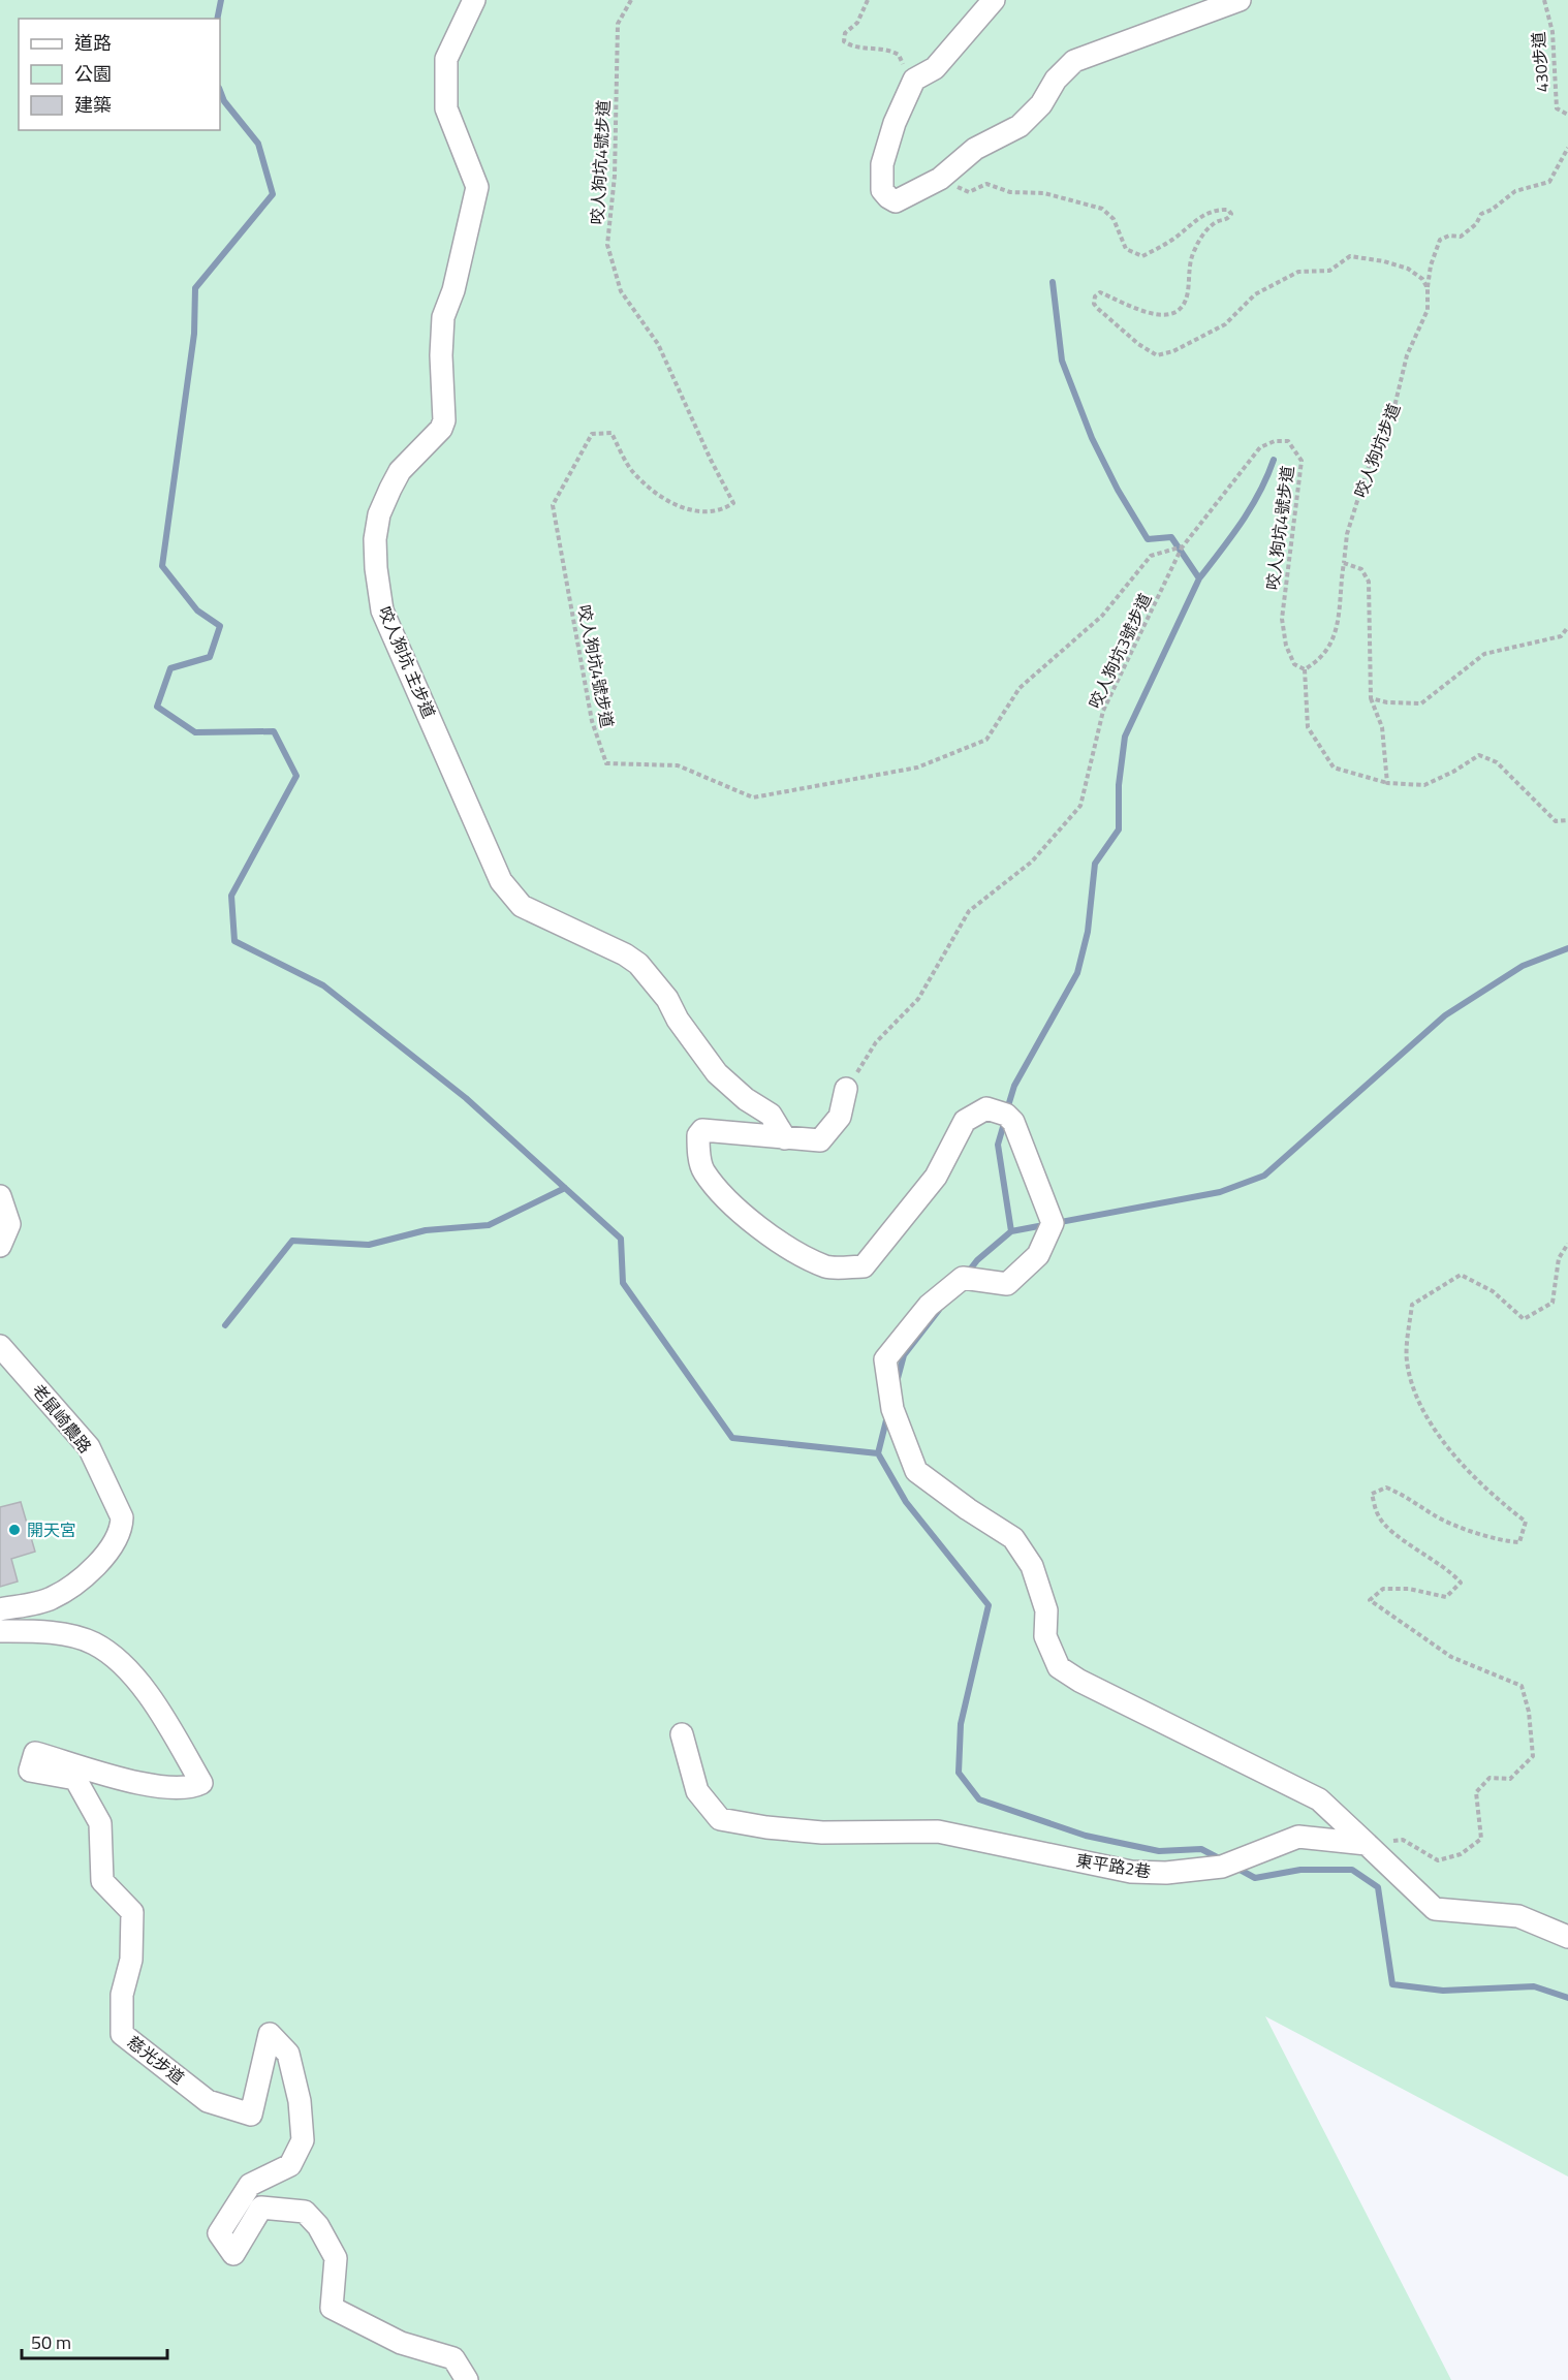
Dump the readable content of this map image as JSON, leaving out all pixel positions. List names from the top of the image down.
{
  "streets": {
    "street": [
      "咬人狗坑 主步道",
      "老鼠崎農路",
      "東平路2巷",
      "慈光步道"
    ],
    "path": [
      "430步道",
      "咬人狗坑4號步道",
      "咬人狗坑步道",
      "咬人狗坑3號步道"
    ]
  },
  "crossings": [
    ["咬人狗坑4號步道", "咬人狗坑步道"],
    ["咬人狗坑4號步道", "咬人狗坑3號步道"]
  ],
  "places": ["開天宮"],
  "legend": ["道路", "公園", "建築"],
  "scale_bar": "50 m"
}
